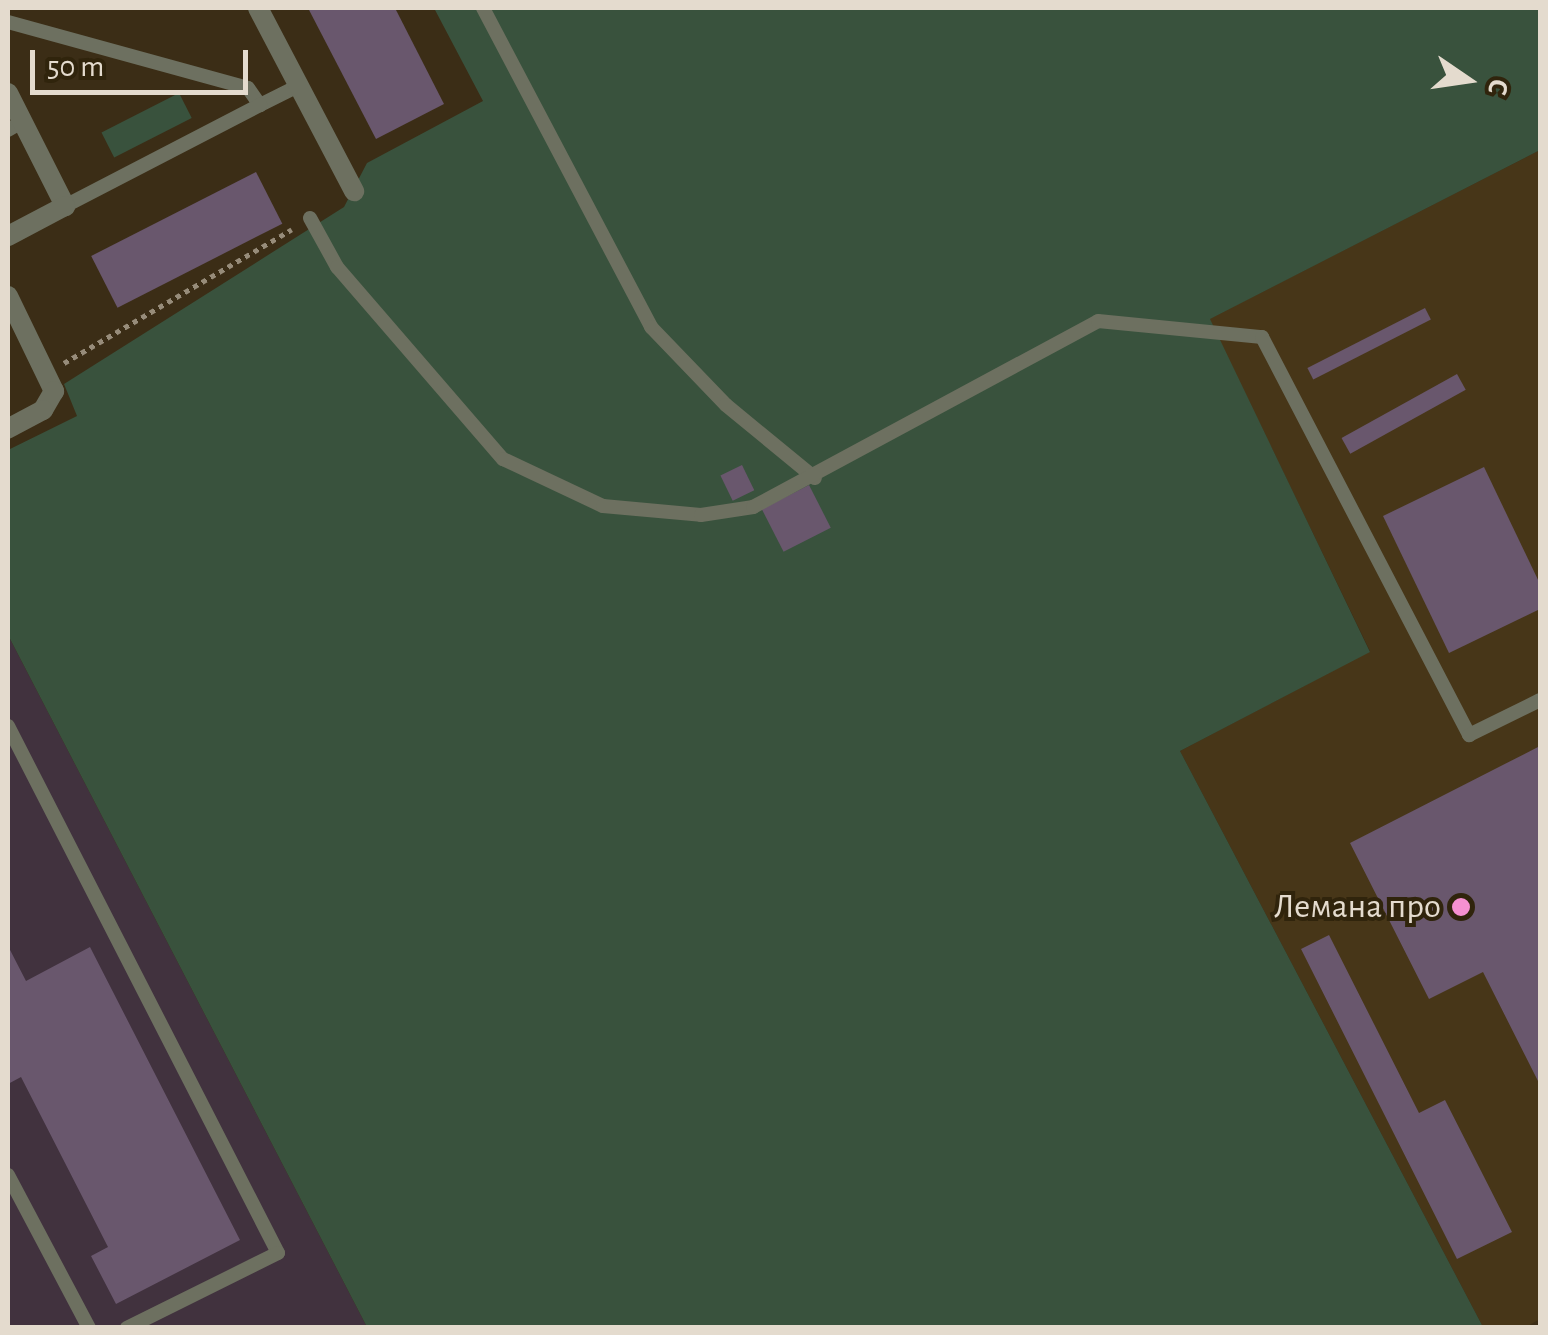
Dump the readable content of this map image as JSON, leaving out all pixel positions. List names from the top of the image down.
{
  "places": ["Лемана про"],
  "scale_bar": "50 m",
  "north": "right"
}
